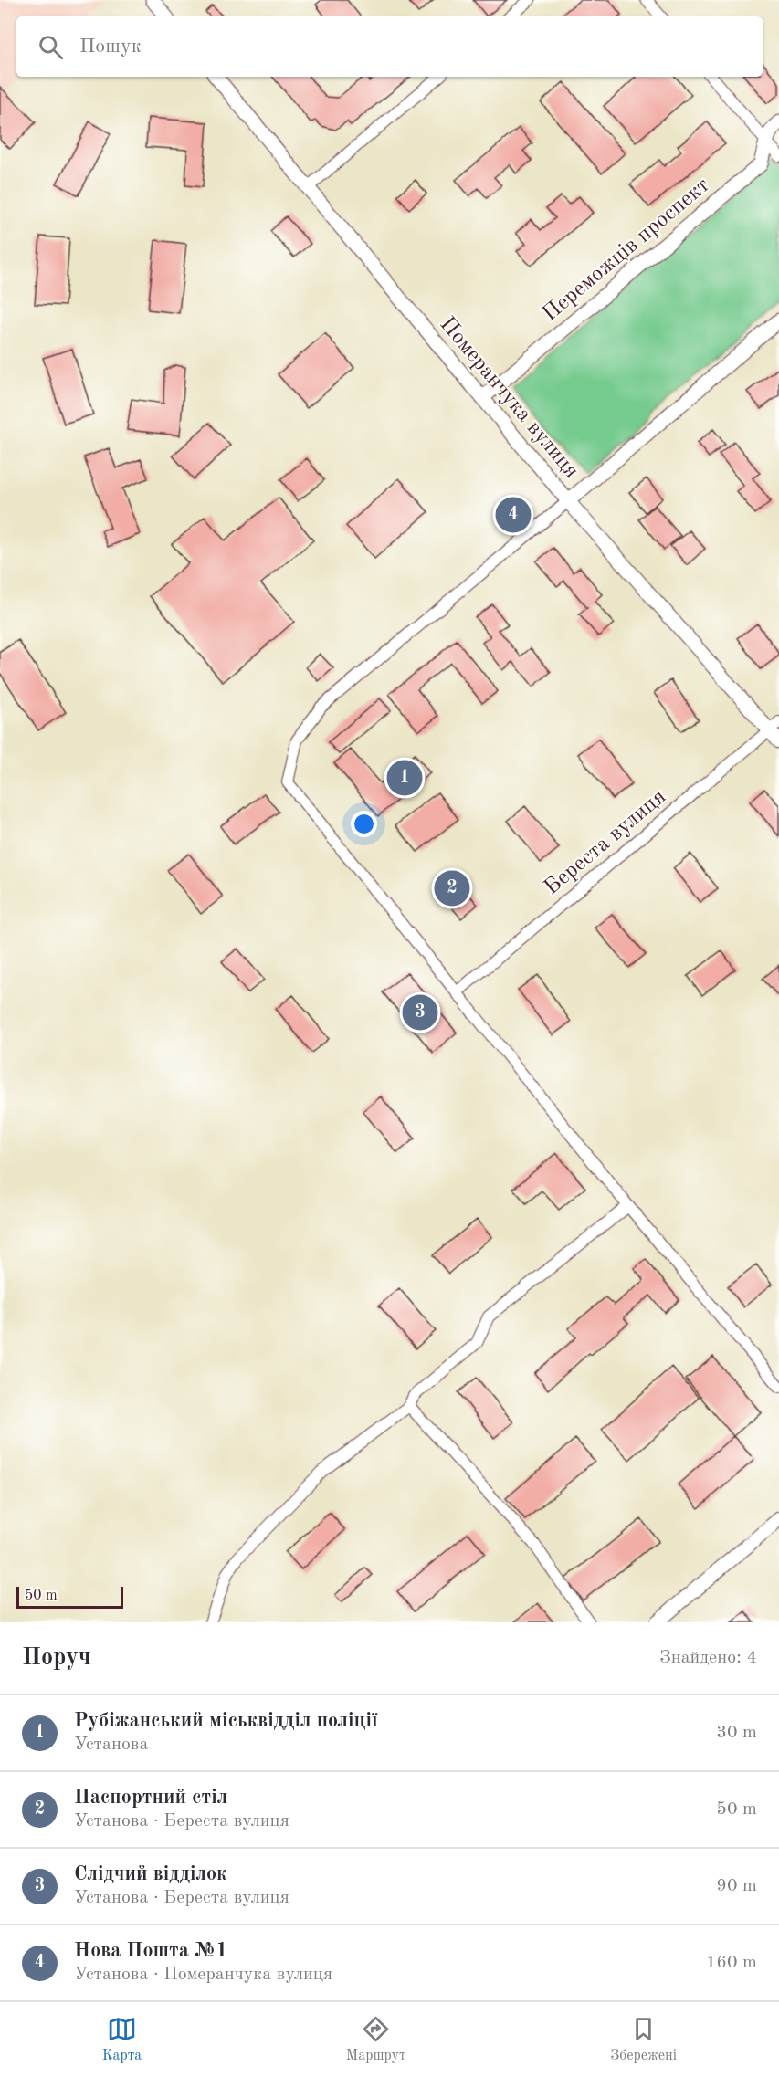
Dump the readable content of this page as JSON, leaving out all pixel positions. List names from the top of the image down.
{
  "streets": {
    "street": ["Переможців проспект", "Померанчука вулиця", "Береста вулиця"]
  },
  "crossings": [
    ["Переможців проспект", "Померанчука вулиця"],
    ["Померанчука вулиця", "Береста вулиця"]
  ],
  "scale_bar": "50 m",
  "page": {
    "search": "Пошук",
    "pins": [
      "4",
      "1",
      "2",
      "3"
    ],
    "scale": "50 m",
    "heading": ["Поруч", "Знайдено: 4"],
    "list": [
      {
        "mark": "1",
        "name": "Рубіжанський міськвідділ поліції",
        "note": "Установа",
        "value": "30 m"
      },
      {
        "mark": "2",
        "name": "Паспортний стіл",
        "note": "Установа · Береста вулиця",
        "value": "50 m"
      },
      {
        "mark": "3",
        "name": "Слідчий відділок",
        "note": "Установа · Береста вулиця",
        "value": "90 m"
      },
      {
        "mark": "4",
        "name": "Нова Пошта №1",
        "note": "Установа · Померанчука вулиця",
        "value": "160 m"
      }
    ],
    "nav": ["Карта", "Маршрут", "Збережені"]
  }
}
